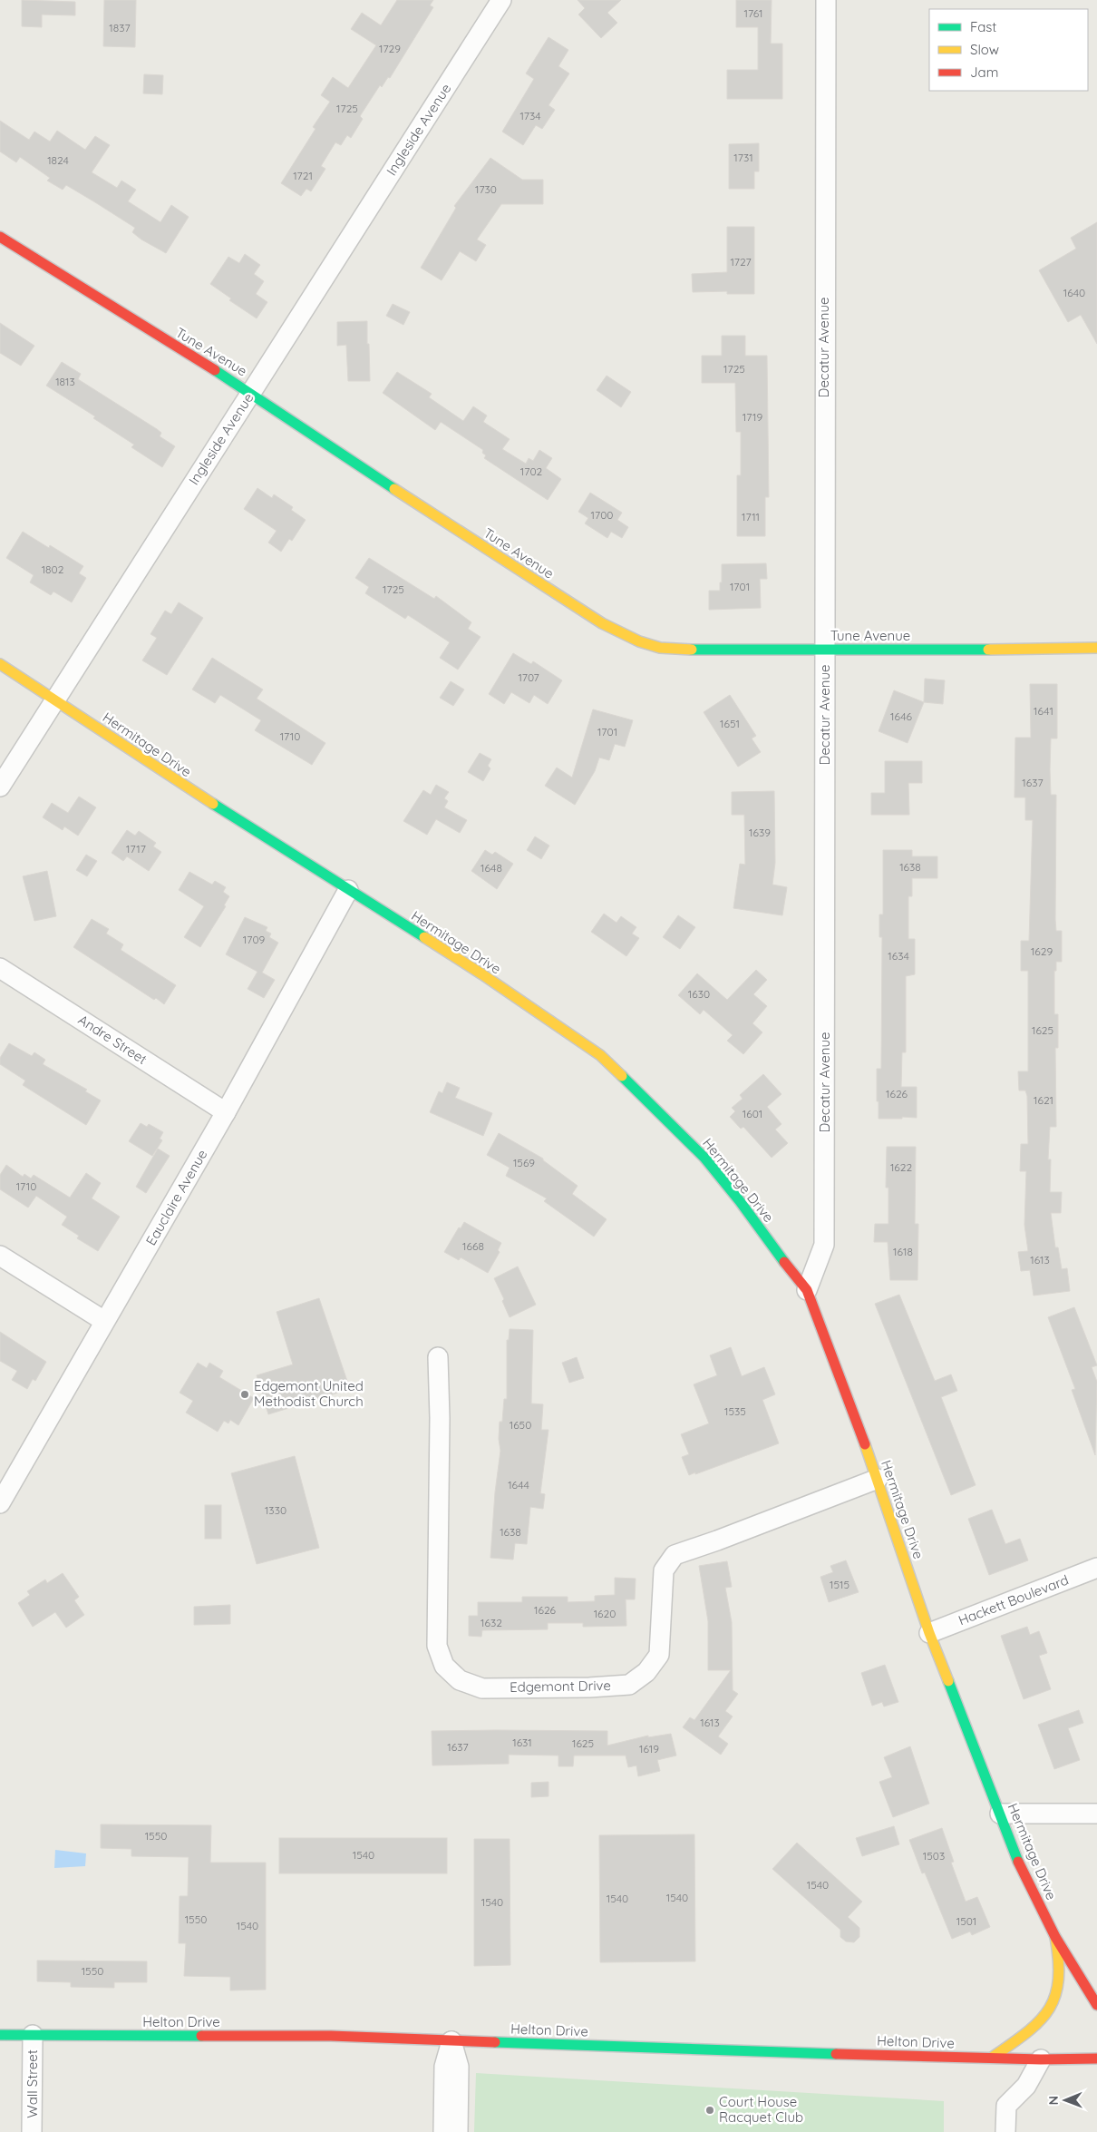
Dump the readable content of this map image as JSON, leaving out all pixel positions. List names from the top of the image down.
{
  "streets": {
    "street": [
      "Ingleside Avenue",
      "Decatur Avenue",
      "Tune Avenue",
      "Hermitage Drive",
      "Andre Street",
      "Eauclaire Avenue",
      "Hackett Boulevard",
      "Edgemont Drive",
      "Helton Drive",
      "Wall Street"
    ]
  },
  "crossings": [
    ["Ingleside Avenue", "Tune Avenue"],
    ["Ingleside Avenue", "Hermitage Drive"],
    ["Decatur Avenue", "Tune Avenue"],
    ["Decatur Avenue", "Hermitage Drive"],
    ["Hermitage Drive", "Eauclaire Avenue"],
    ["Hermitage Drive", "Hackett Boulevard"],
    ["Hermitage Drive", "Edgemont Drive"],
    ["Andre Street", "Eauclaire Avenue"],
    ["Helton Drive", "Wall Street"]
  ],
  "places": ["Edgemont United Methodist Church", "Court House Racquet Club"],
  "house_numbers": [
    "1761",
    "1837",
    "1729",
    "1725",
    "1734",
    "1731",
    "1824",
    "1721",
    "1730",
    "1727",
    "1640",
    "1725",
    "1813",
    "1719",
    "1702",
    "1700",
    "1711",
    "1802",
    "1701",
    "1725",
    "1707",
    "1641",
    "1646",
    "1651",
    "1701",
    "1710",
    "1637",
    "1639",
    "1717",
    "1638",
    "1648",
    "1709",
    "1629",
    "1634",
    "1630",
    "1625",
    "1626",
    "1621",
    "1601",
    "1569",
    "1622",
    "1710",
    "1668",
    "1618",
    "1613",
    "1535",
    "1650",
    "1644",
    "1330",
    "1638",
    "1515",
    "1626",
    "1620",
    "1632",
    "1613",
    "1631",
    "1625",
    "1637",
    "1619",
    "1550",
    "1540",
    "1503",
    "1540",
    "1540",
    "1540",
    "1540",
    "1550",
    "1501",
    "1540",
    "1550"
  ],
  "legend": ["Fast", "Slow", "Jam"],
  "north": "left"
}
